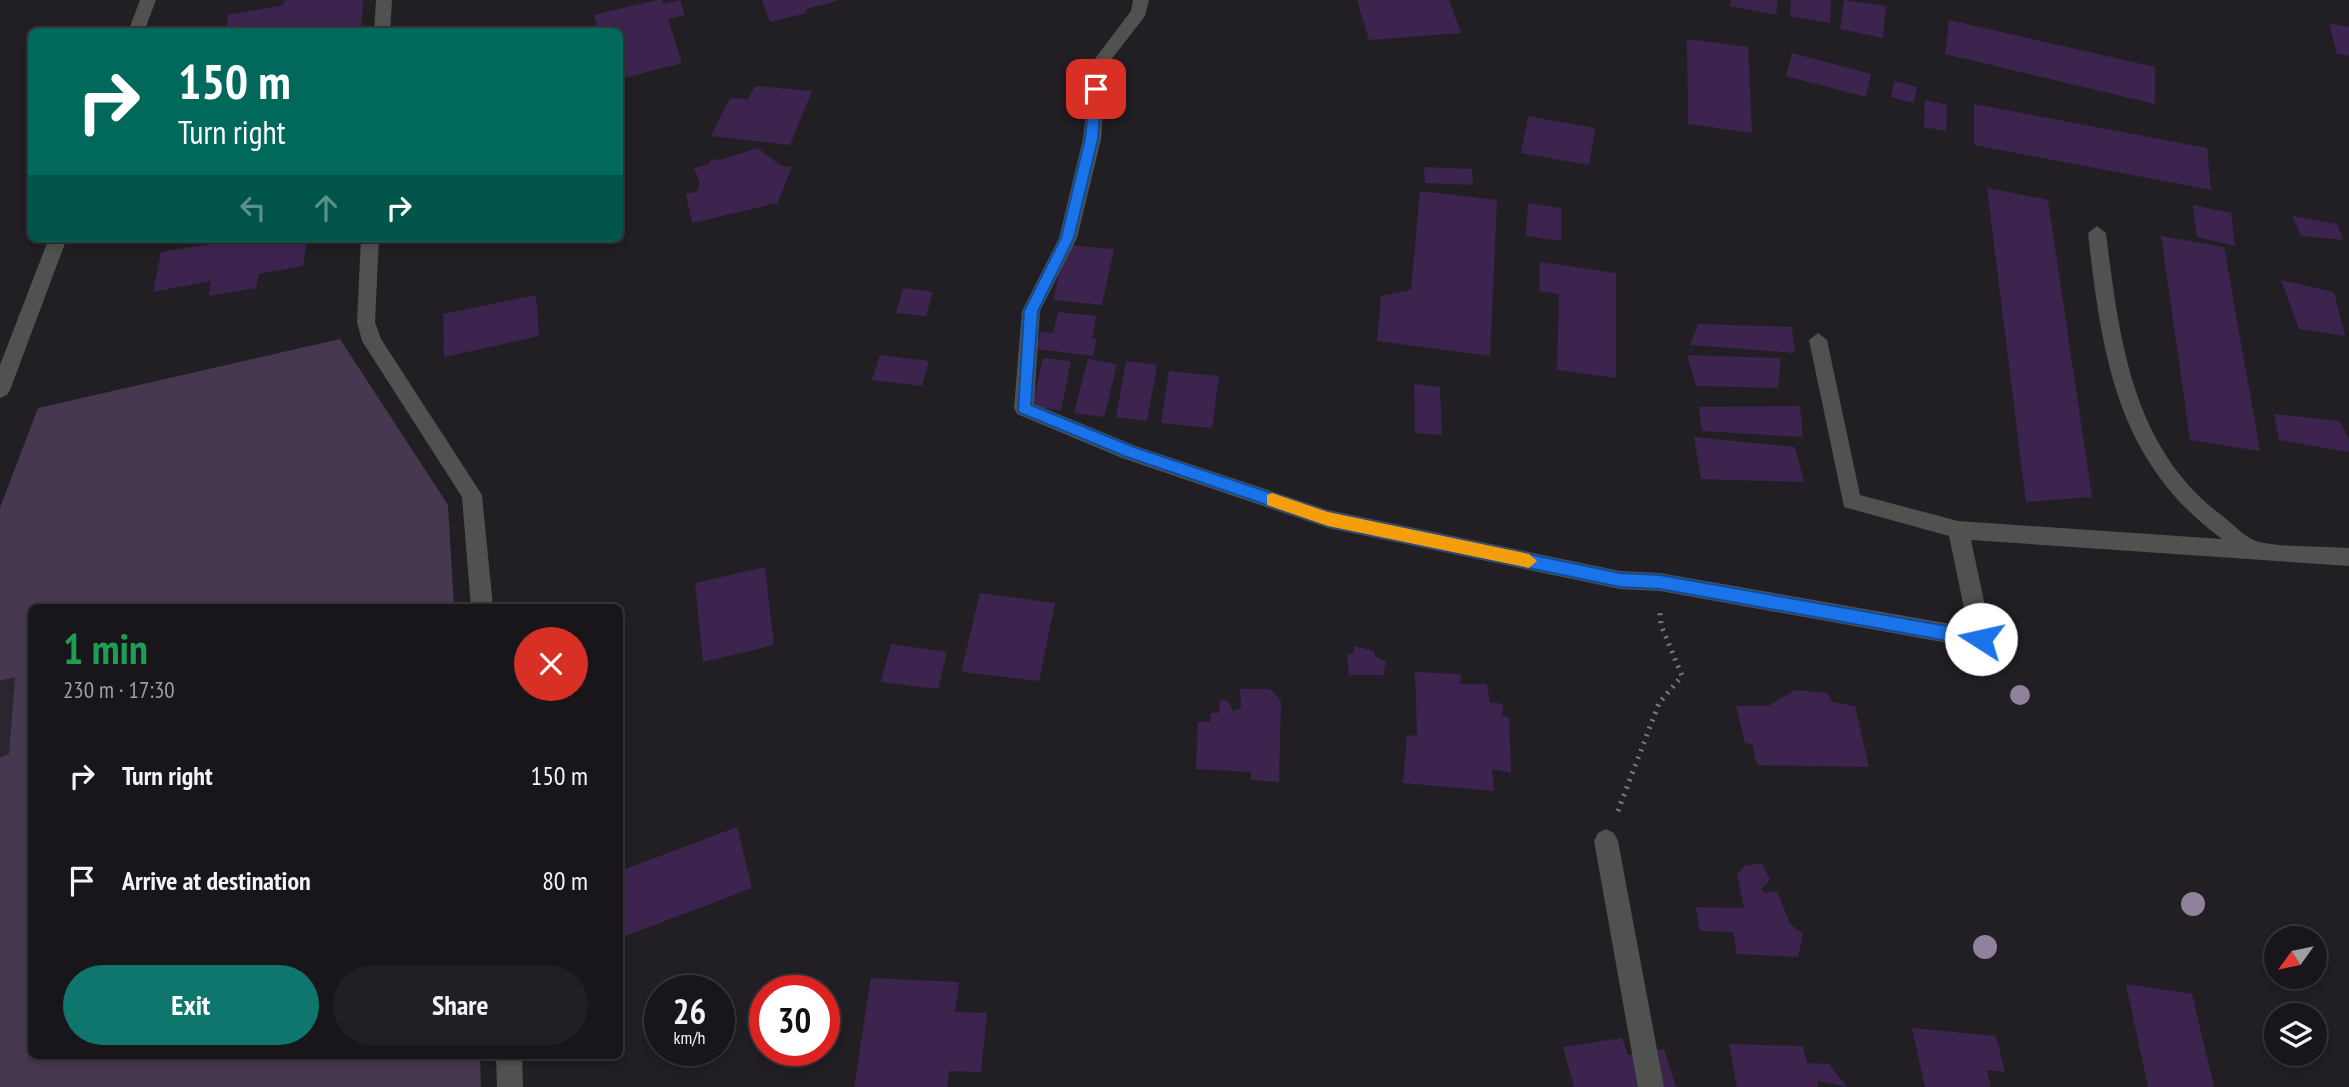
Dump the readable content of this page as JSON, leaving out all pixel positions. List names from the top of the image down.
{
  "north": "bottom left",
  "page": {
    "turn": ["150 m", "Turn right"],
    "heading": ["1 min", "230 m · 17:30"],
    "list": [
      {
        "name": "Turn right",
        "value": "150 m"
      },
      {
        "name": "Arrive at destination",
        "value": "80 m"
      }
    ],
    "buttons": ["Exit", "Share"],
    "speed": "26 km/h",
    "limit": "30"
  }
}
